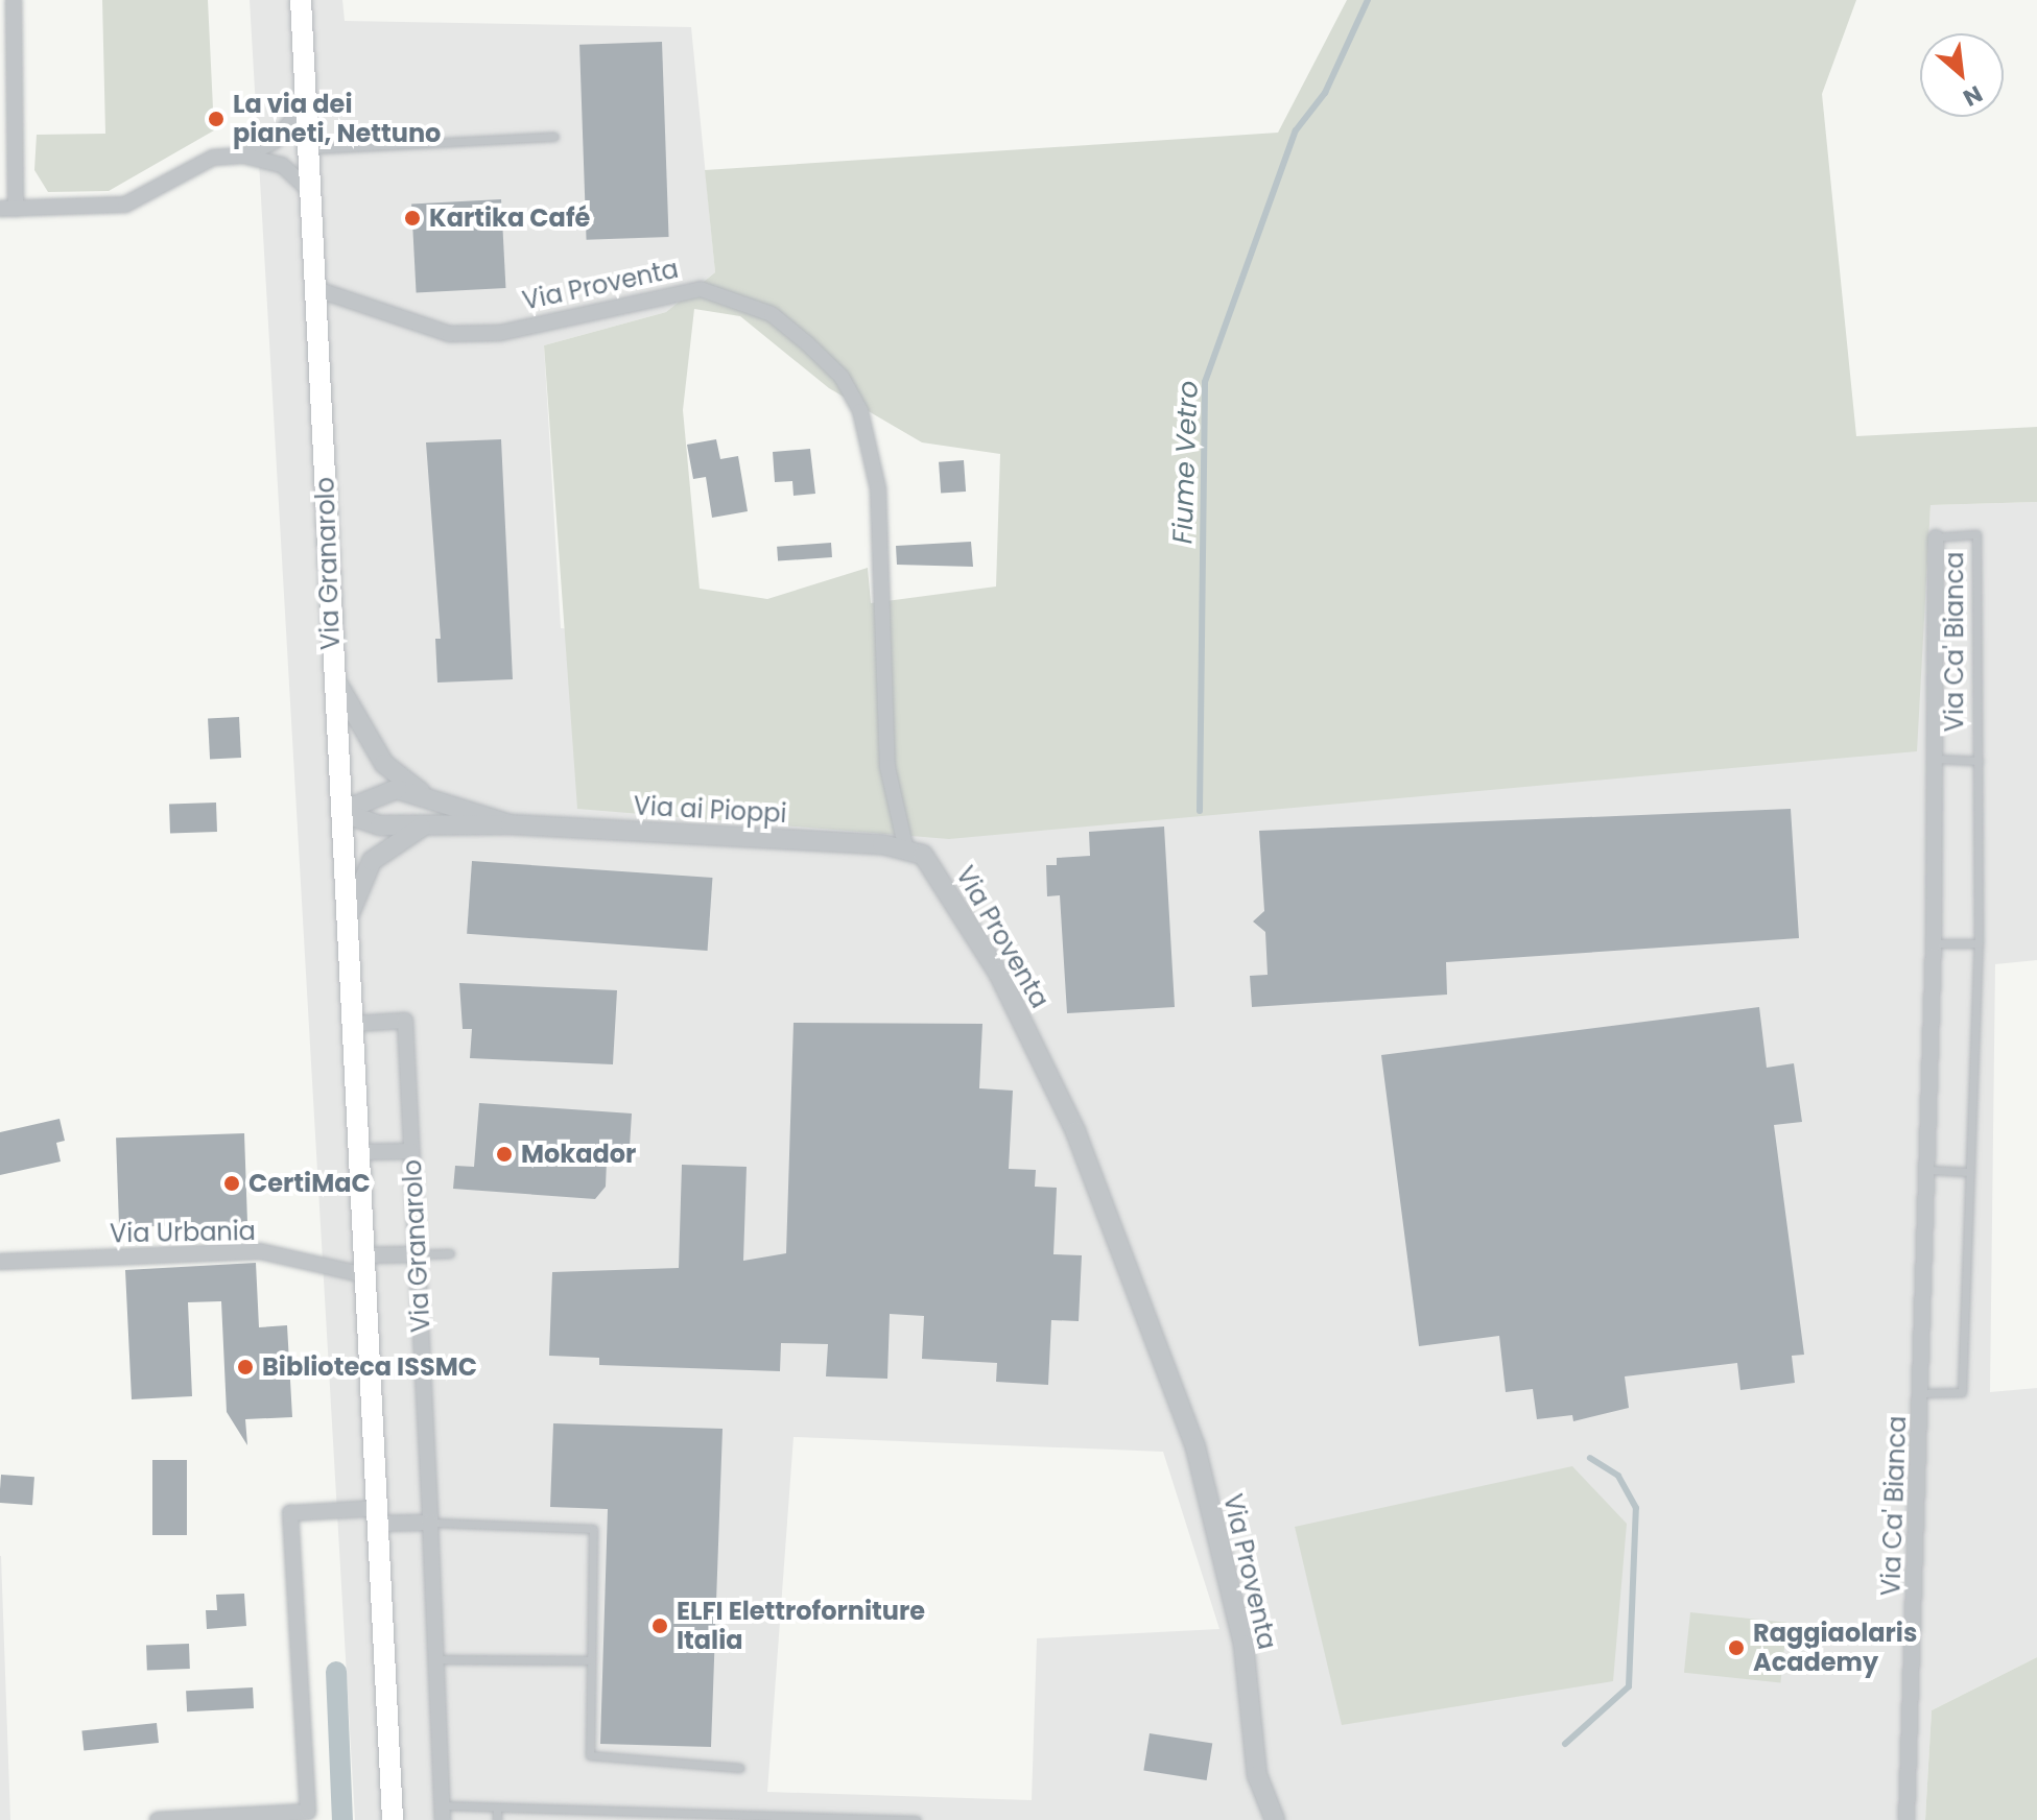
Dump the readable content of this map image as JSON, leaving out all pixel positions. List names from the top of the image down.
{
  "streets": {
    "main road": ["Via Granarolo"],
    "street": [
      "Via Proventa",
      "Via Ca' Bianca",
      "Via ai Pioppi",
      "Via Urbania"
    ]
  },
  "crossings": [
    ["Via Proventa", "Via Granarolo"],
    ["Via Proventa", "Via ai Pioppi"],
    ["Via Granarolo", "Via ai Pioppi"],
    ["Via Granarolo", "Via Urbania"]
  ],
  "water": ["Fiume Vetro"],
  "places": [
    "La via dei pianeti, Nettuno",
    "Kartika Café",
    "Mokador",
    "CertiMaC",
    "Biblioteca ISSMC",
    "ELFI Elettroforniture Italia",
    "Raggiaolaris Academy"
  ],
  "north": "bottom right"
}
